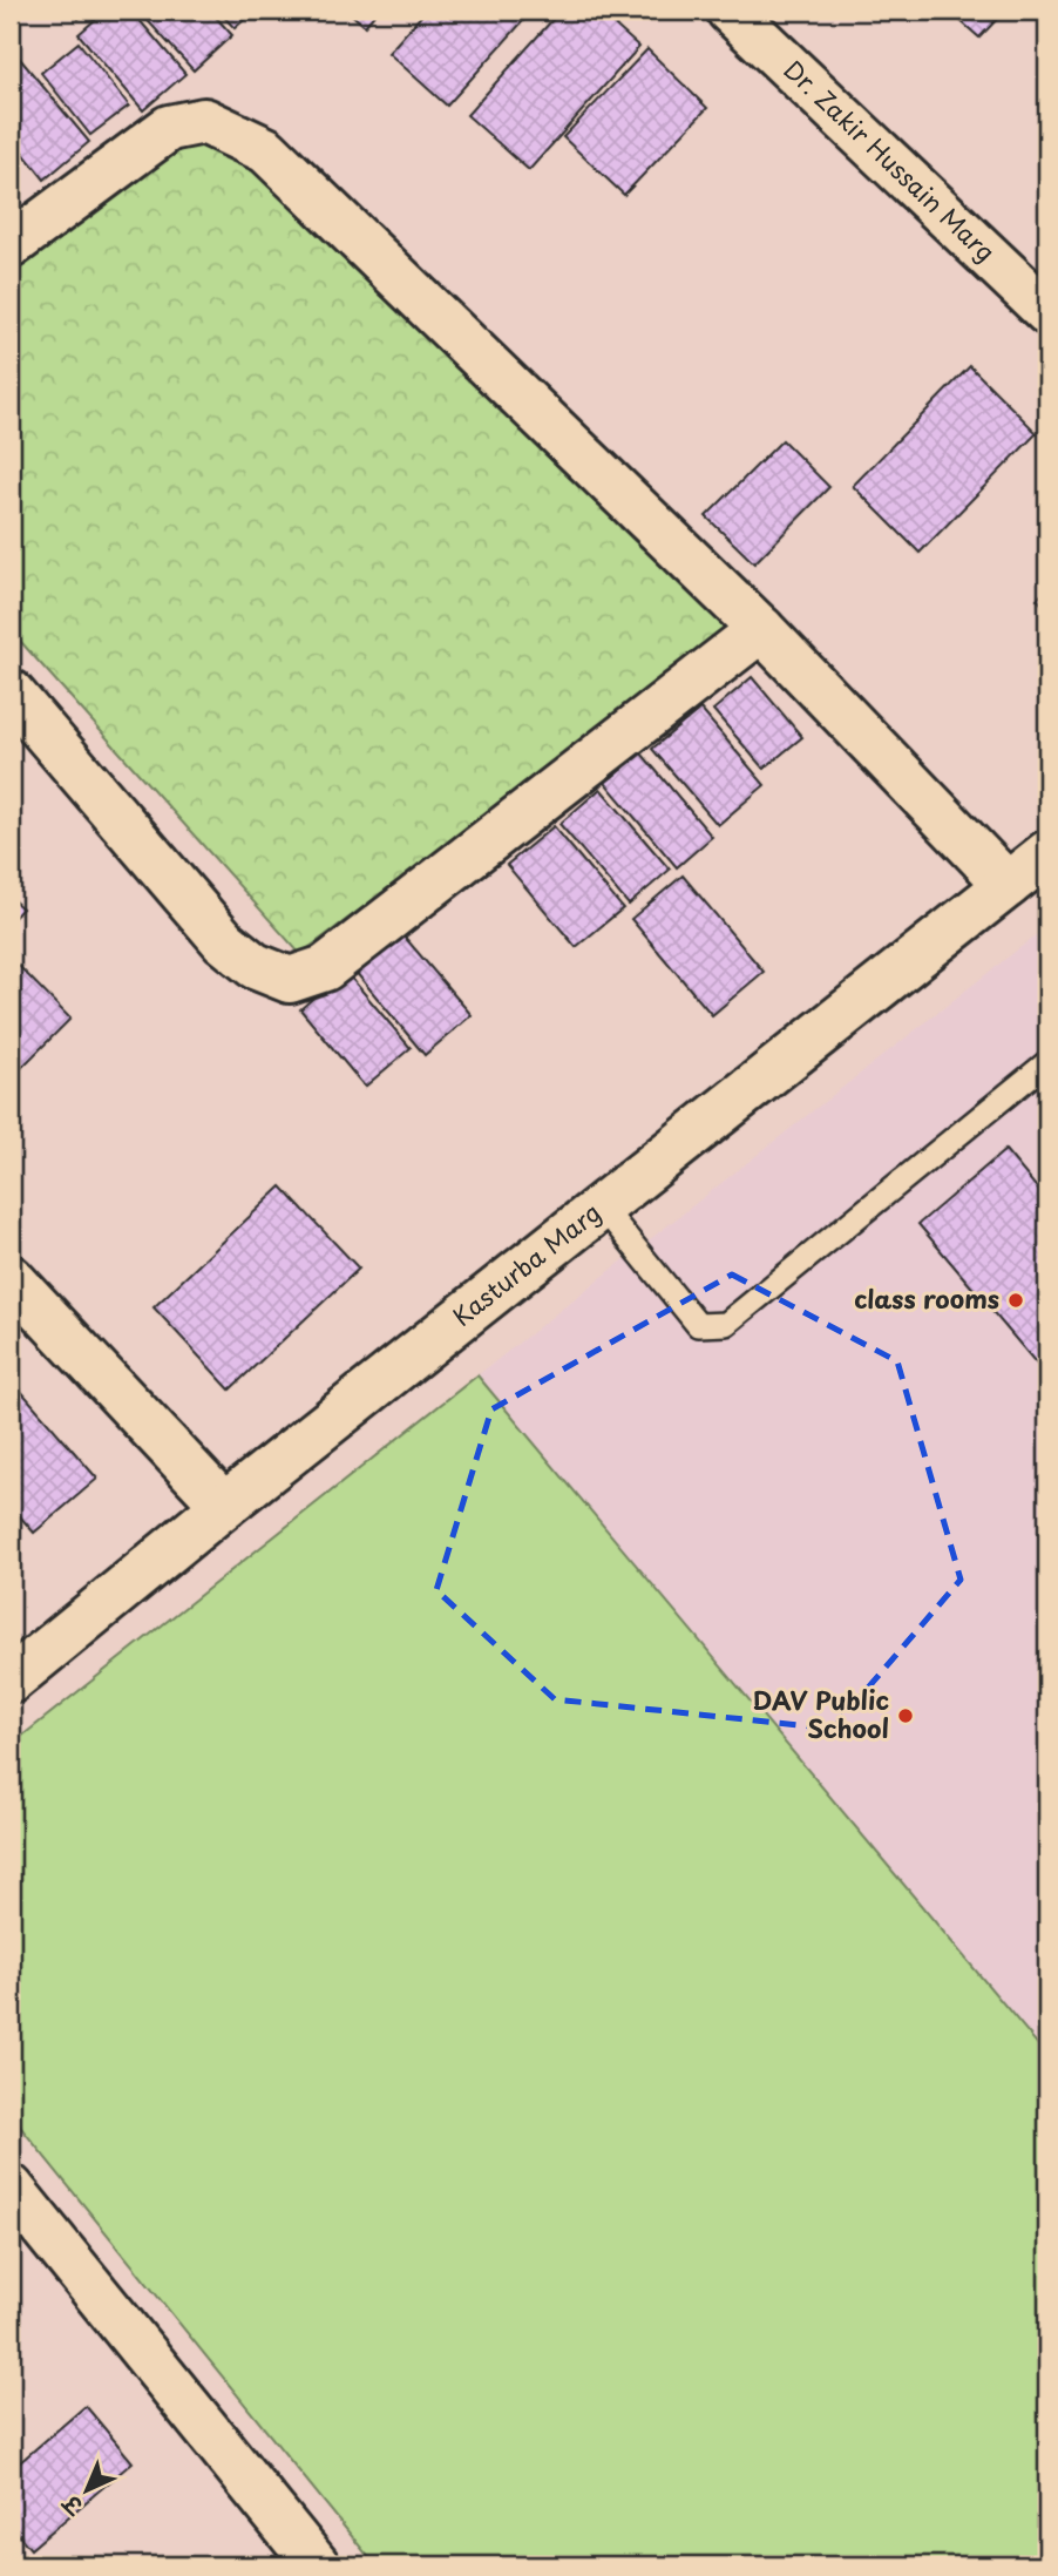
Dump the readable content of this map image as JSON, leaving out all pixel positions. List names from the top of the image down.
{
  "streets": {
    "street": ["Dr. Zakir Hussain Marg", "Kasturba Marg"]
  },
  "places": ["class rooms", "DAV Public School"],
  "north": "bottom left"
}
